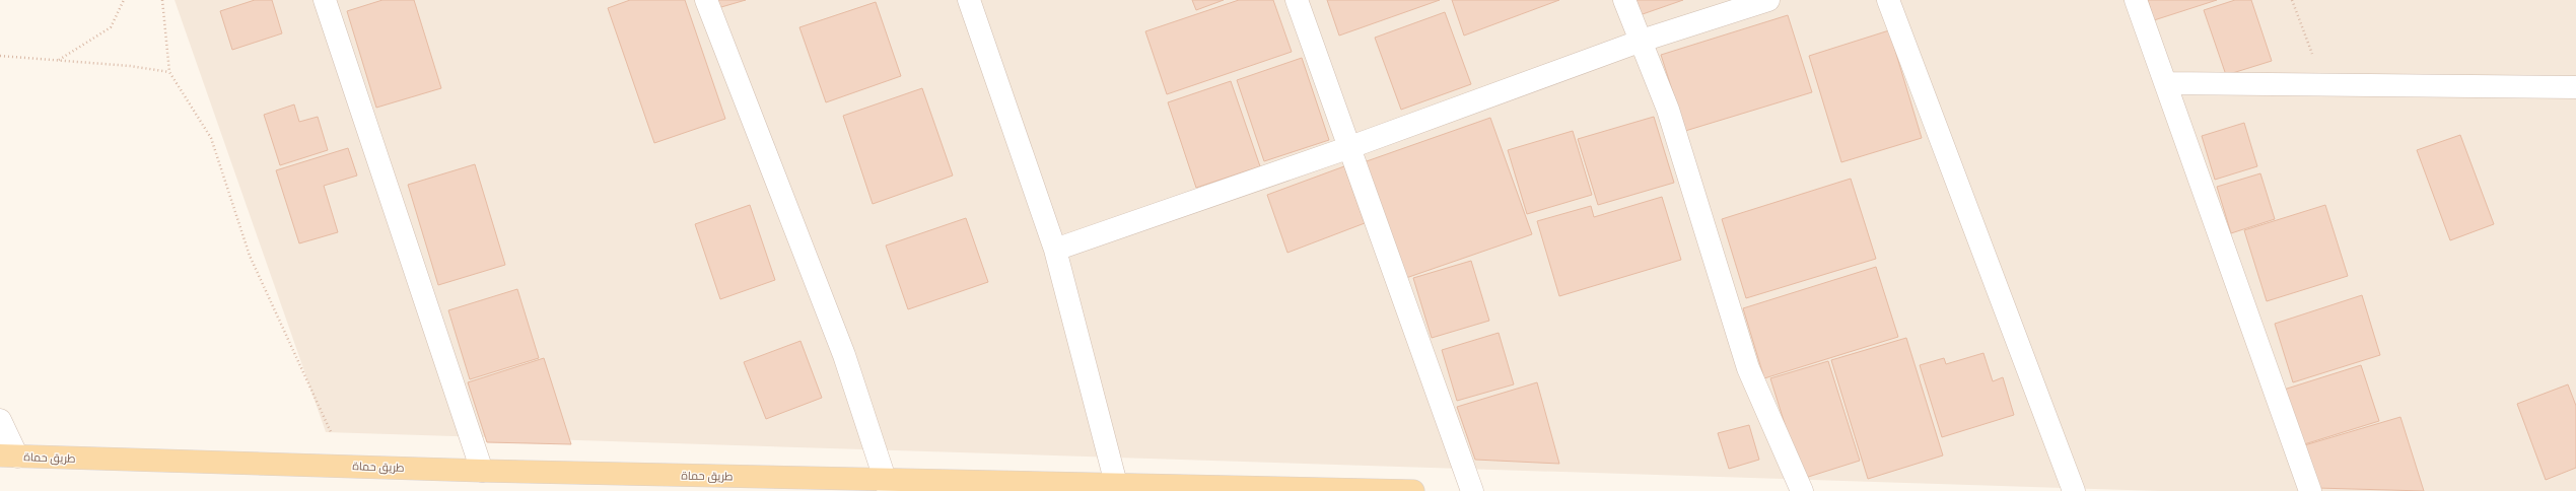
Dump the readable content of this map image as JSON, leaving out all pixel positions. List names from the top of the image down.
{
  "streets": {
    "main road": ["طريق حماة"]
  }
}
